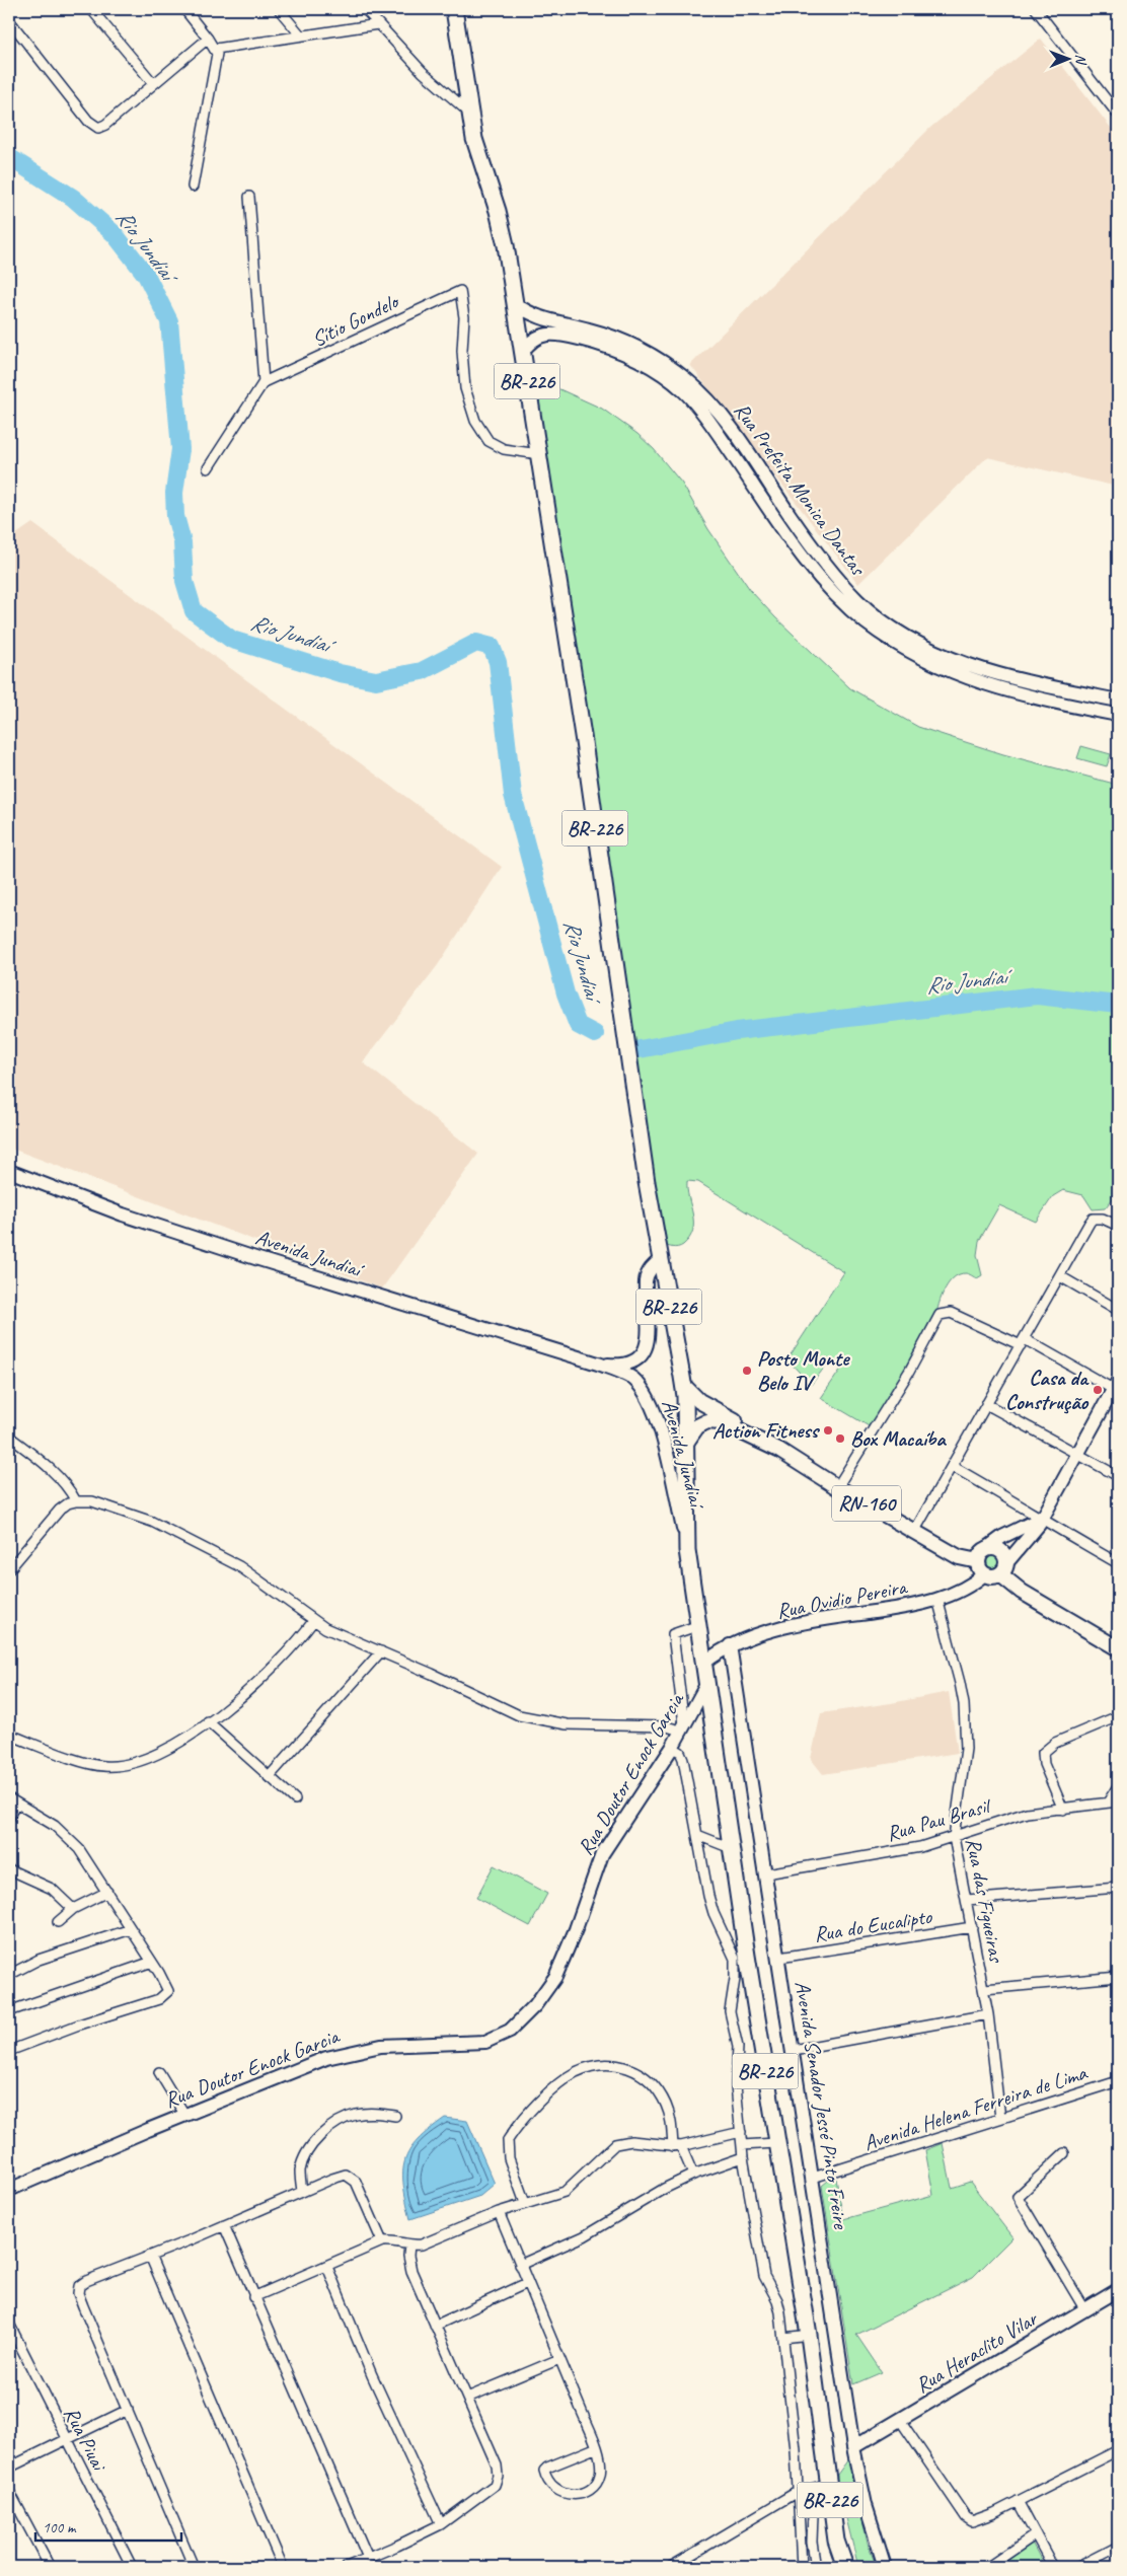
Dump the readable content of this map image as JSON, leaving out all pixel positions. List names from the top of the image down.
{
  "streets": {
    "highway": ["BR-226"],
    "main road": ["Avenida Jundiaí", "RN-160"],
    "street": [
      "Sítio Gondelo",
      "Rua Prefeita Monica Dantas",
      "Rua Ovidio Pereira",
      "Rua Doutor Enock Garcia",
      "Rua Pau Brasil",
      "Rua das Figueiras",
      "Rua do Eucalipto",
      "Avenida Senador Jessé Pinto Freire",
      "Avenida Helena Ferreira de Lima",
      "Rua Heraclito Vilar",
      "Rua Piuai"
    ]
  },
  "crossings": [
    ["Sítio Gondelo", "BR-226"],
    ["BR-226", "Rua Prefeita Monica Dantas"],
    ["BR-226", "Avenida Jundiaí"],
    ["BR-226", "Rua Ovidio Pereira"],
    ["BR-226", "Rua Doutor Enock Garcia"],
    ["Avenida Jundiaí", "RN-160"],
    ["Avenida Jundiaí", "Rua Ovidio Pereira"],
    ["RN-160", "Rua Ovidio Pereira"],
    ["Rua Ovidio Pereira", "Rua das Figueiras"],
    ["Rua Ovidio Pereira", "Avenida Senador Jessé Pinto Freire"],
    ["Rua Pau Brasil", "Rua das Figueiras"],
    ["Rua Pau Brasil", "Avenida Senador Jessé Pinto Freire"],
    ["Rua das Figueiras", "Rua do Eucalipto"],
    ["Rua das Figueiras", "Avenida Helena Ferreira de Lima"],
    ["Rua do Eucalipto", "Avenida Senador Jessé Pinto Freire"],
    ["Avenida Senador Jessé Pinto Freire", "Avenida Helena Ferreira de Lima"],
    ["Avenida Senador Jessé Pinto Freire", "Rua Heraclito Vilar"]
  ],
  "water": ["Rio Jundiaí"],
  "places": [
    "Posto Monte Belo IV",
    "Casa da Construção",
    "Action Fitness",
    "Box Macaíba"
  ],
  "scale_bar": "100 m",
  "north": "right"
}
